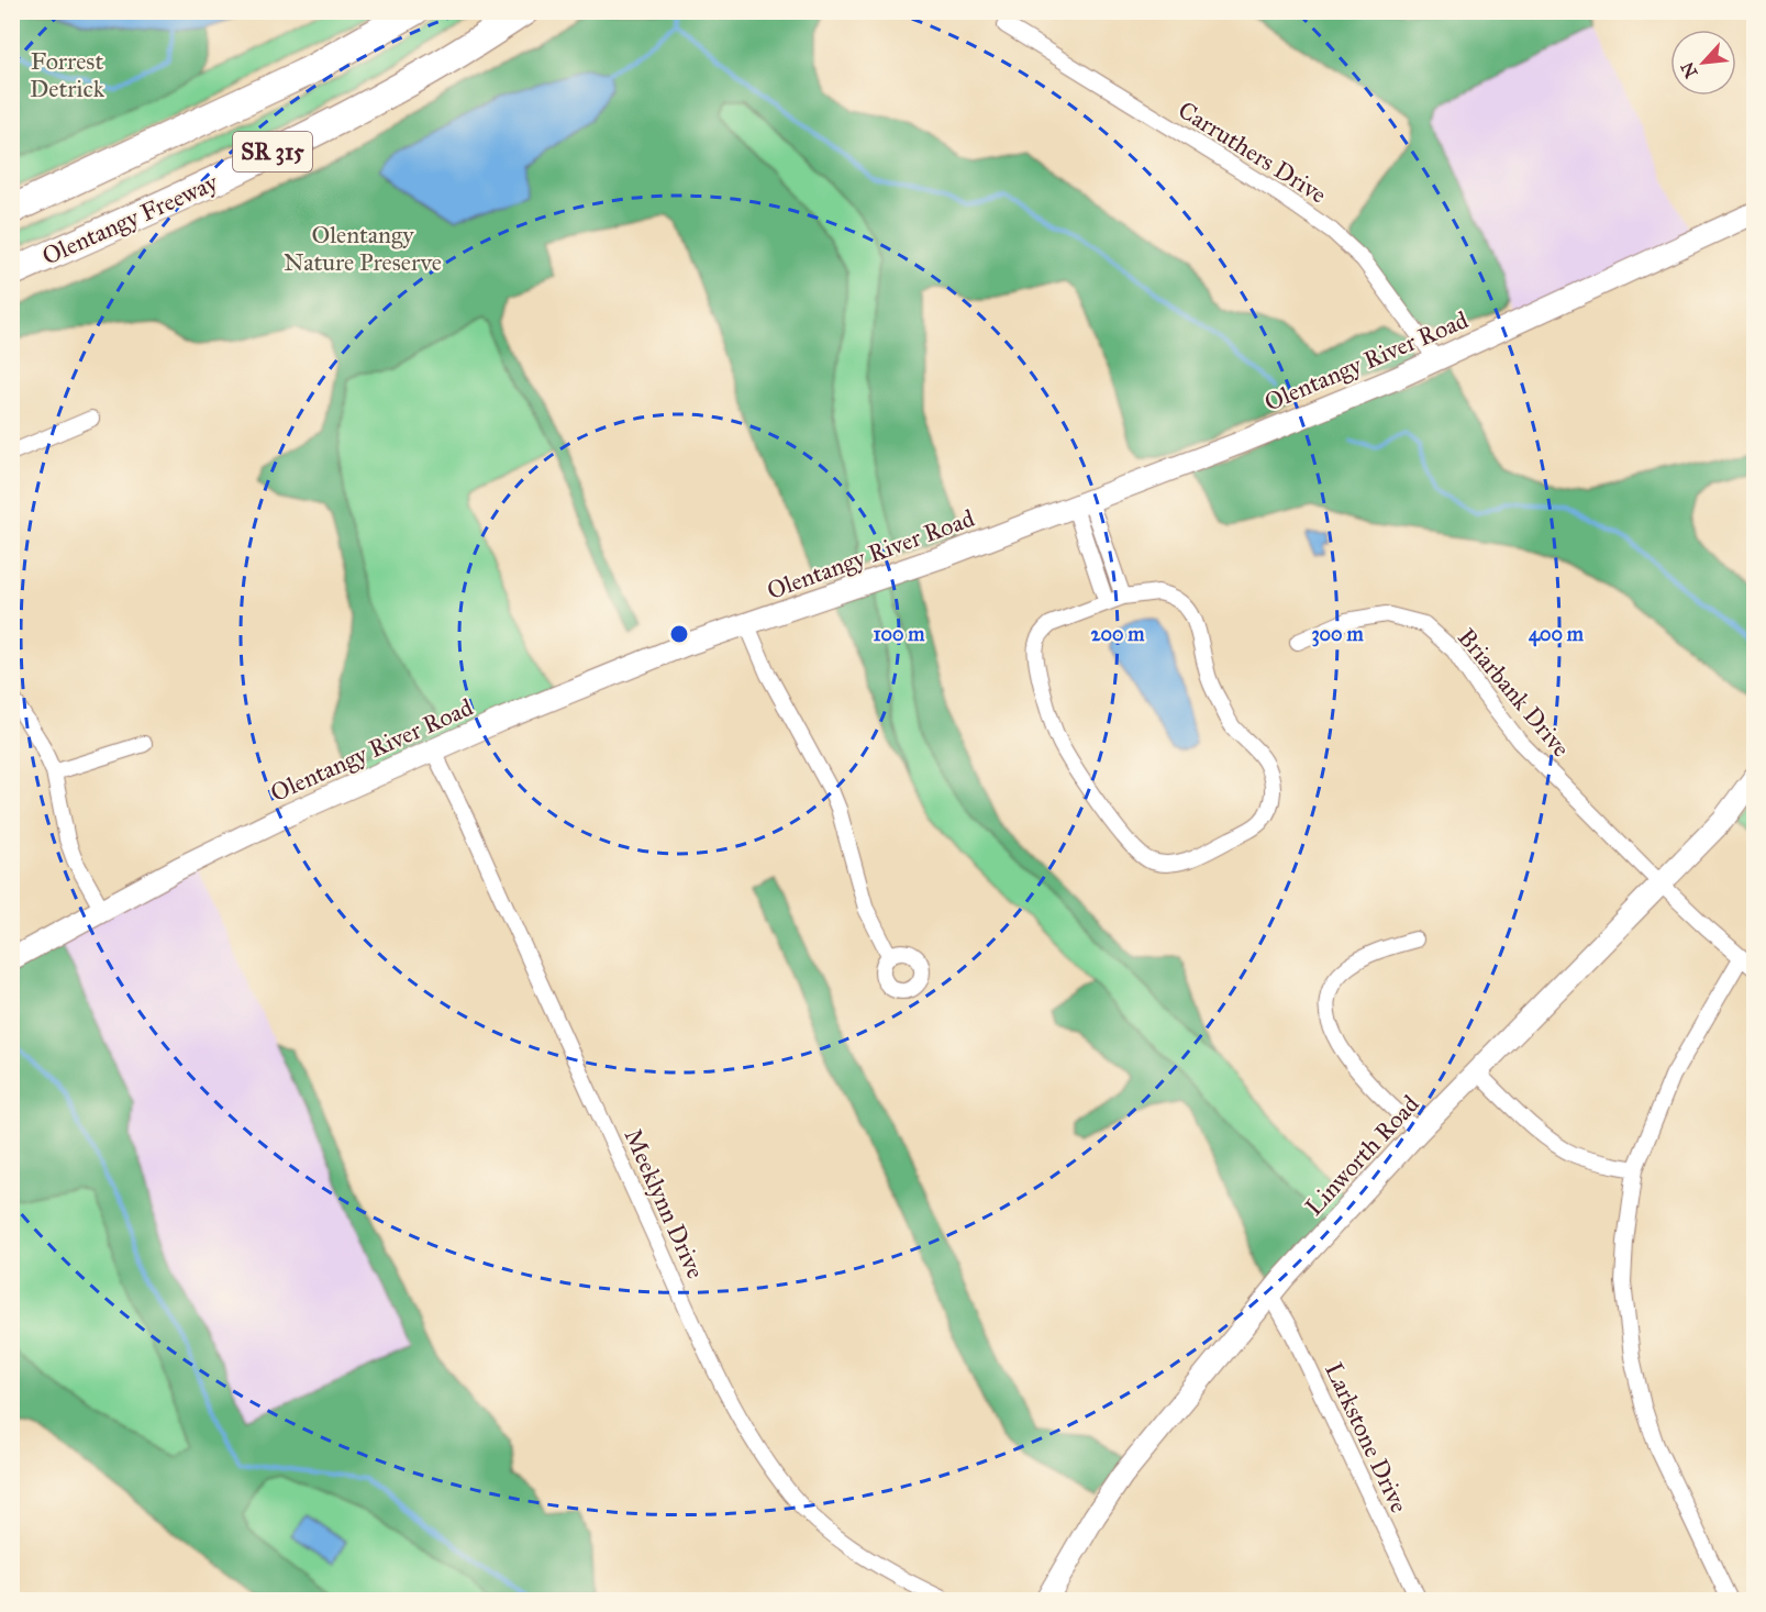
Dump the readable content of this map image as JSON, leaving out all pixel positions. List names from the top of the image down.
{
  "streets": {
    "highway": ["SR 315", "Olentangy Freeway"],
    "main road": ["Olentangy River Road", "Linworth Road"],
    "street": [
      "Carruthers Drive",
      "Briarbank Drive",
      "Meeklynn Drive",
      "Larkstone Drive"
    ]
  },
  "crossings": [
    ["Carruthers Drive", "Olentangy River Road"],
    ["Olentangy River Road", "Meeklynn Drive"],
    ["Briarbank Drive", "Linworth Road"],
    ["Linworth Road", "Larkstone Drive"]
  ],
  "parks": ["Forrest Detrick", "Olentangy Nature Preserve"],
  "north": "bottom left",
  "rings": [
    "100 m",
    "200 m",
    "300 m",
    "400 m"
  ]
}
